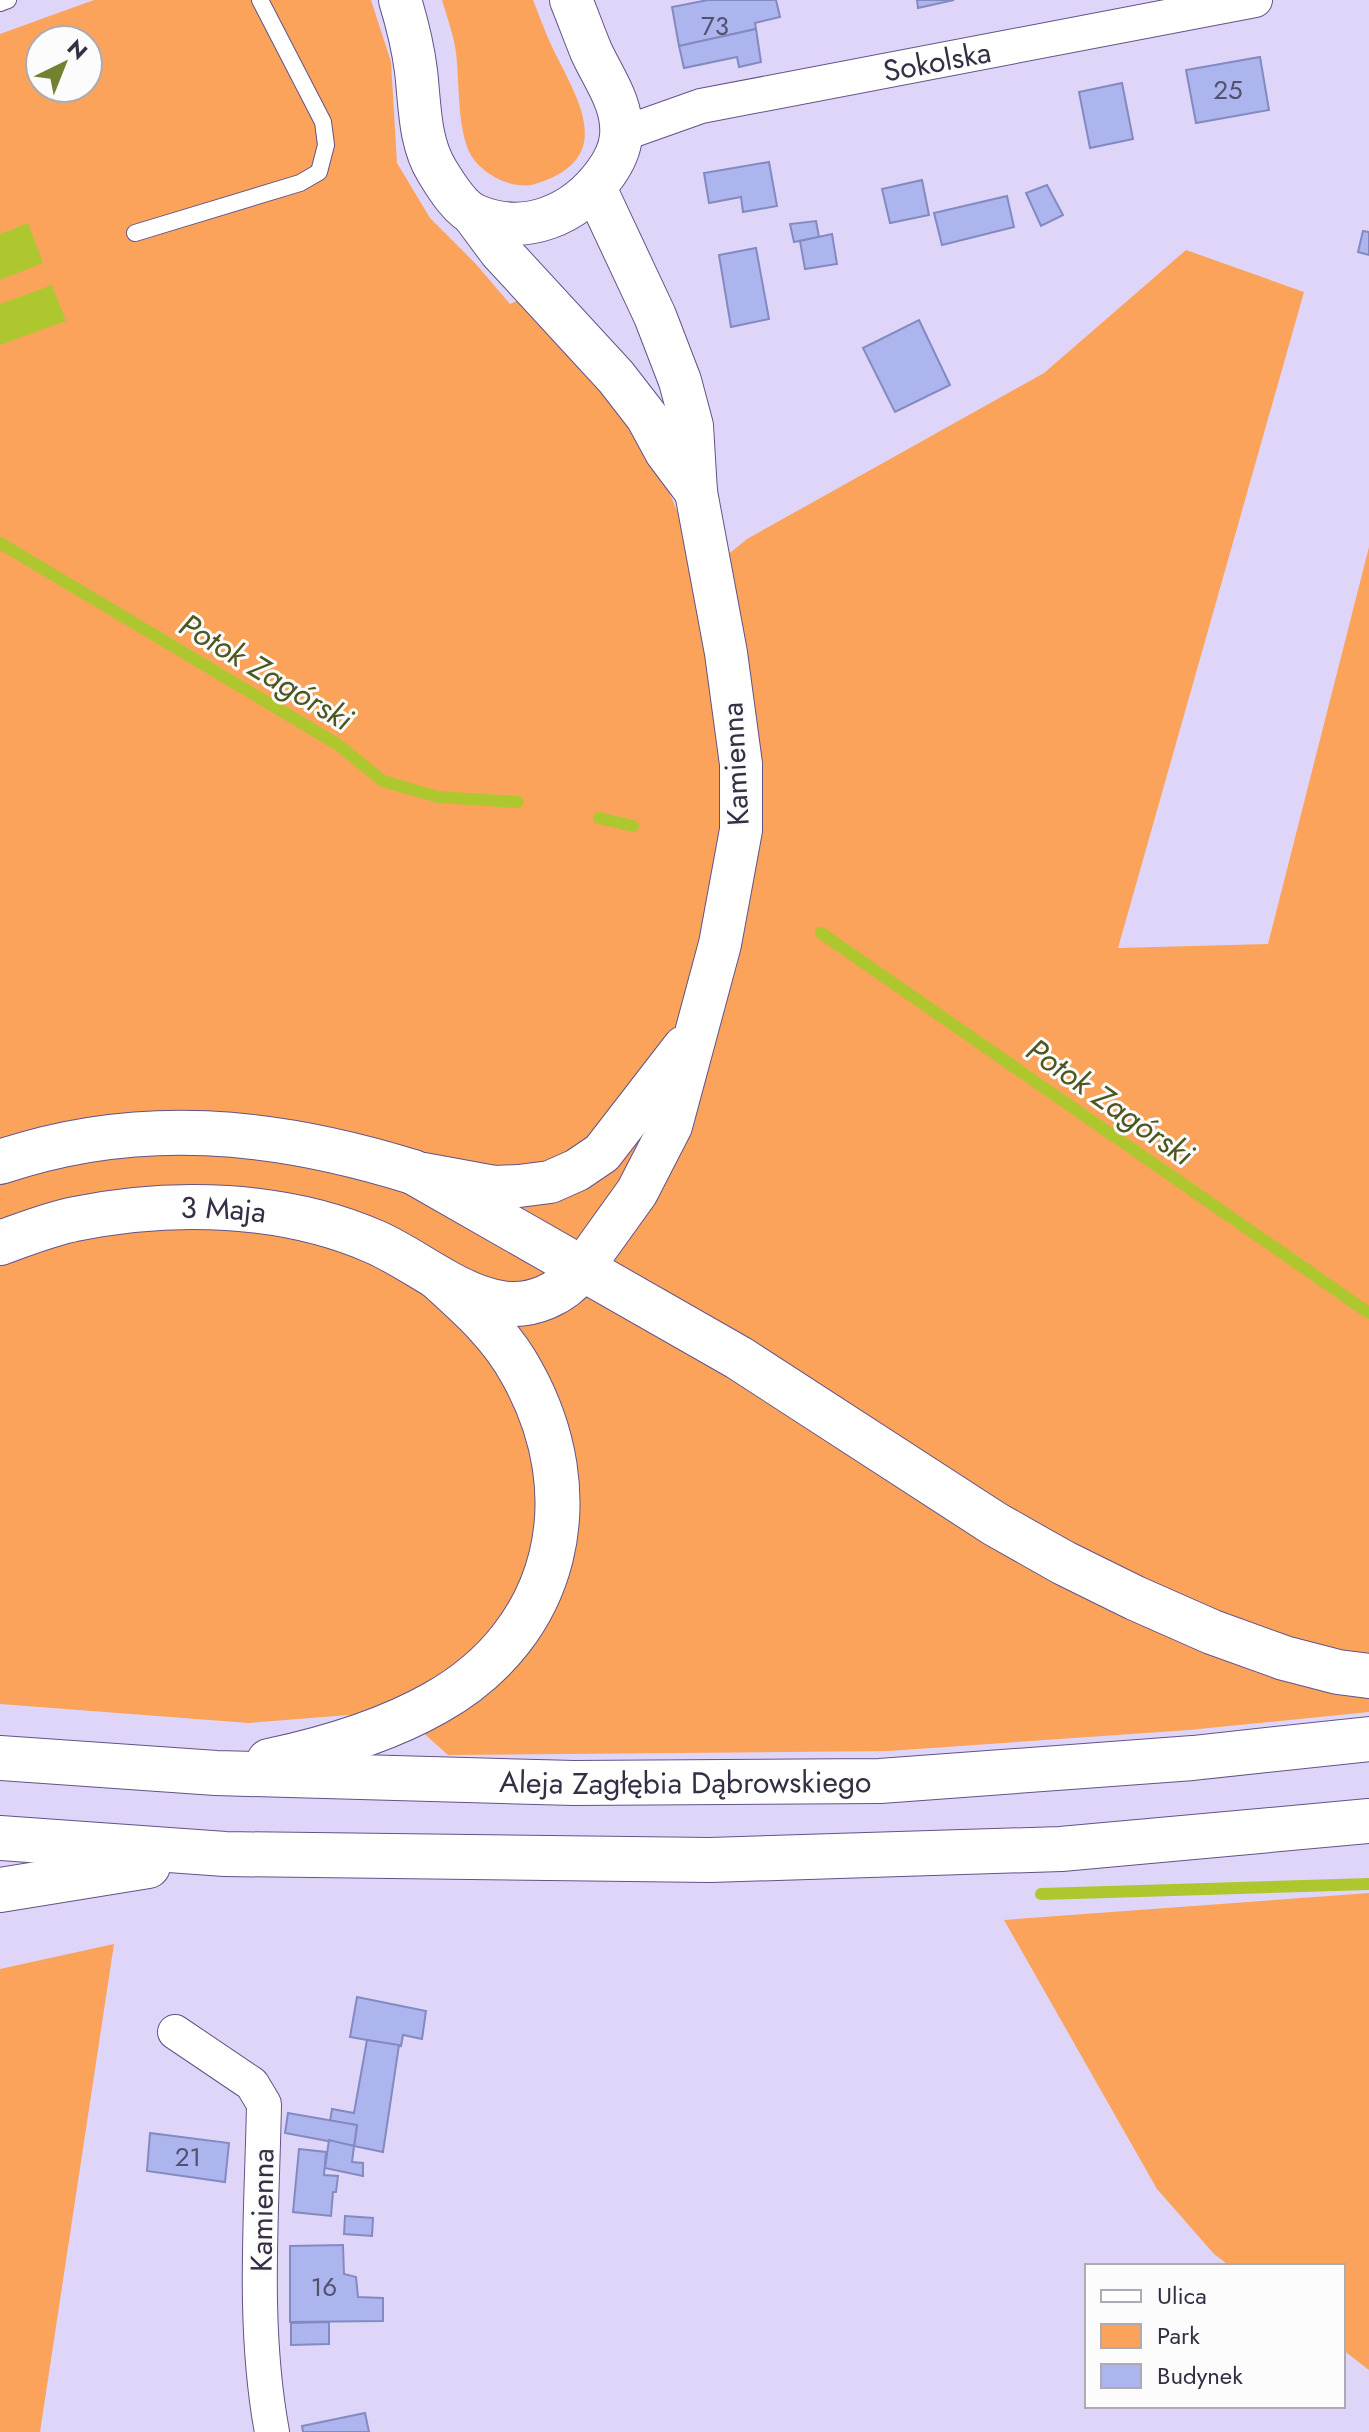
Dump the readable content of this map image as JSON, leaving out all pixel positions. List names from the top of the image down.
{
  "streets": {
    "main road": ["3 Maja", "Aleja Zagłębia Dąbrowskiego"],
    "street": ["Sokolska", "Kamienna"]
  },
  "water": ["Potok Zagórski"],
  "house_numbers": [
    "73",
    "25",
    "21",
    "16"
  ],
  "legend": ["Ulica", "Park", "Budynek"],
  "north": "top right"
}
